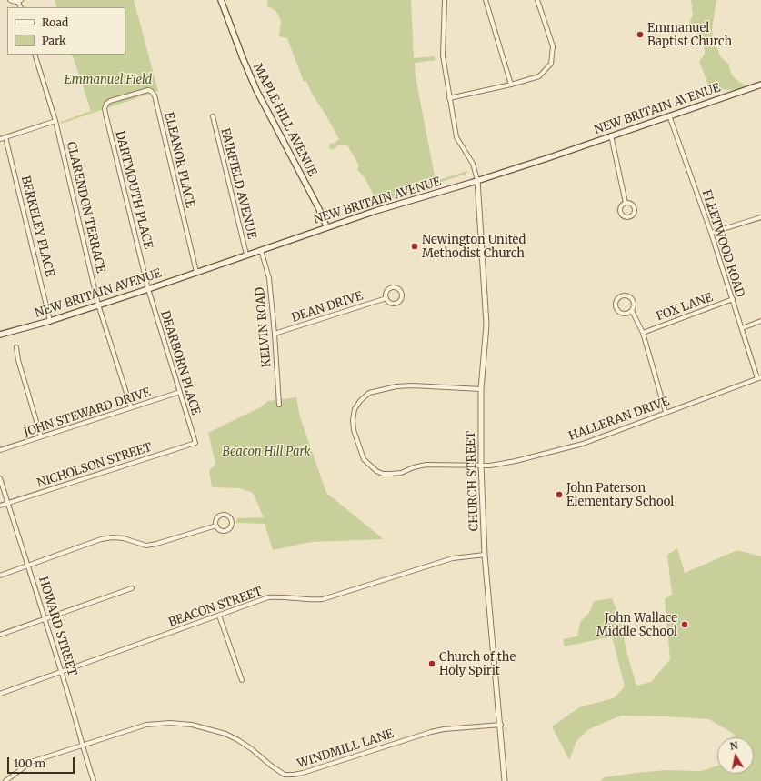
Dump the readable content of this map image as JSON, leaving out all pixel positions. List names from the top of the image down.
{
  "streets": {
    "main road": ["NEW BRITAIN AVENUE", "MAPLE HILL AVENUE"],
    "street": [
      "ELEANOR PLACE",
      "FAIRFIELD AVENUE",
      "DARTMOUTH PLACE",
      "CLARENDON TERRACE",
      "BERKELEY PLACE",
      "FLEETWOOD ROAD",
      "DEAN DRIVE",
      "FOX LANE",
      "KELVIN ROAD",
      "DEARBORN PLACE",
      "JOHN STEWARD DRIVE",
      "HALLERAN DRIVE",
      "NICHOLSON STREET",
      "CHURCH STREET",
      "BEACON STREET",
      "HOWARD STREET",
      "WINDMILL LANE"
    ]
  },
  "crossings": [
    ["NEW BRITAIN AVENUE", "MAPLE HILL AVENUE"],
    ["NEW BRITAIN AVENUE", "ELEANOR PLACE"],
    ["NEW BRITAIN AVENUE", "FAIRFIELD AVENUE"],
    ["NEW BRITAIN AVENUE", "DARTMOUTH PLACE"],
    ["NEW BRITAIN AVENUE", "CLARENDON TERRACE"],
    ["NEW BRITAIN AVENUE", "BERKELEY PLACE"],
    ["NEW BRITAIN AVENUE", "FLEETWOOD ROAD"],
    ["NEW BRITAIN AVENUE", "KELVIN ROAD"],
    ["NEW BRITAIN AVENUE", "DEARBORN PLACE"],
    ["NEW BRITAIN AVENUE", "CHURCH STREET"],
    ["ELEANOR PLACE", "DARTMOUTH PLACE"],
    ["DARTMOUTH PLACE", "DEARBORN PLACE"],
    ["CLARENDON TERRACE", "JOHN STEWARD DRIVE"],
    ["FLEETWOOD ROAD", "FOX LANE"],
    ["FLEETWOOD ROAD", "HALLERAN DRIVE"],
    ["DEAN DRIVE", "KELVIN ROAD"],
    ["DEARBORN PLACE", "JOHN STEWARD DRIVE"],
    ["DEARBORN PLACE", "NICHOLSON STREET"],
    ["HALLERAN DRIVE", "CHURCH STREET"],
    ["NICHOLSON STREET", "HOWARD STREET"],
    ["CHURCH STREET", "BEACON STREET"],
    ["CHURCH STREET", "WINDMILL LANE"],
    ["BEACON STREET", "HOWARD STREET"],
    ["HOWARD STREET", "WINDMILL LANE"]
  ],
  "parks": ["Emmanuel Field", "Beacon Hill Park"],
  "places": [
    "Emmanuel Baptist Church",
    "Newington United Methodist Church",
    "John Paterson Elementary School",
    "John Wallace Middle School",
    "Church of the Holy Spirit"
  ],
  "legend": ["Road", "Park"],
  "scale_bar": "100 m",
  "north": "top"
}
